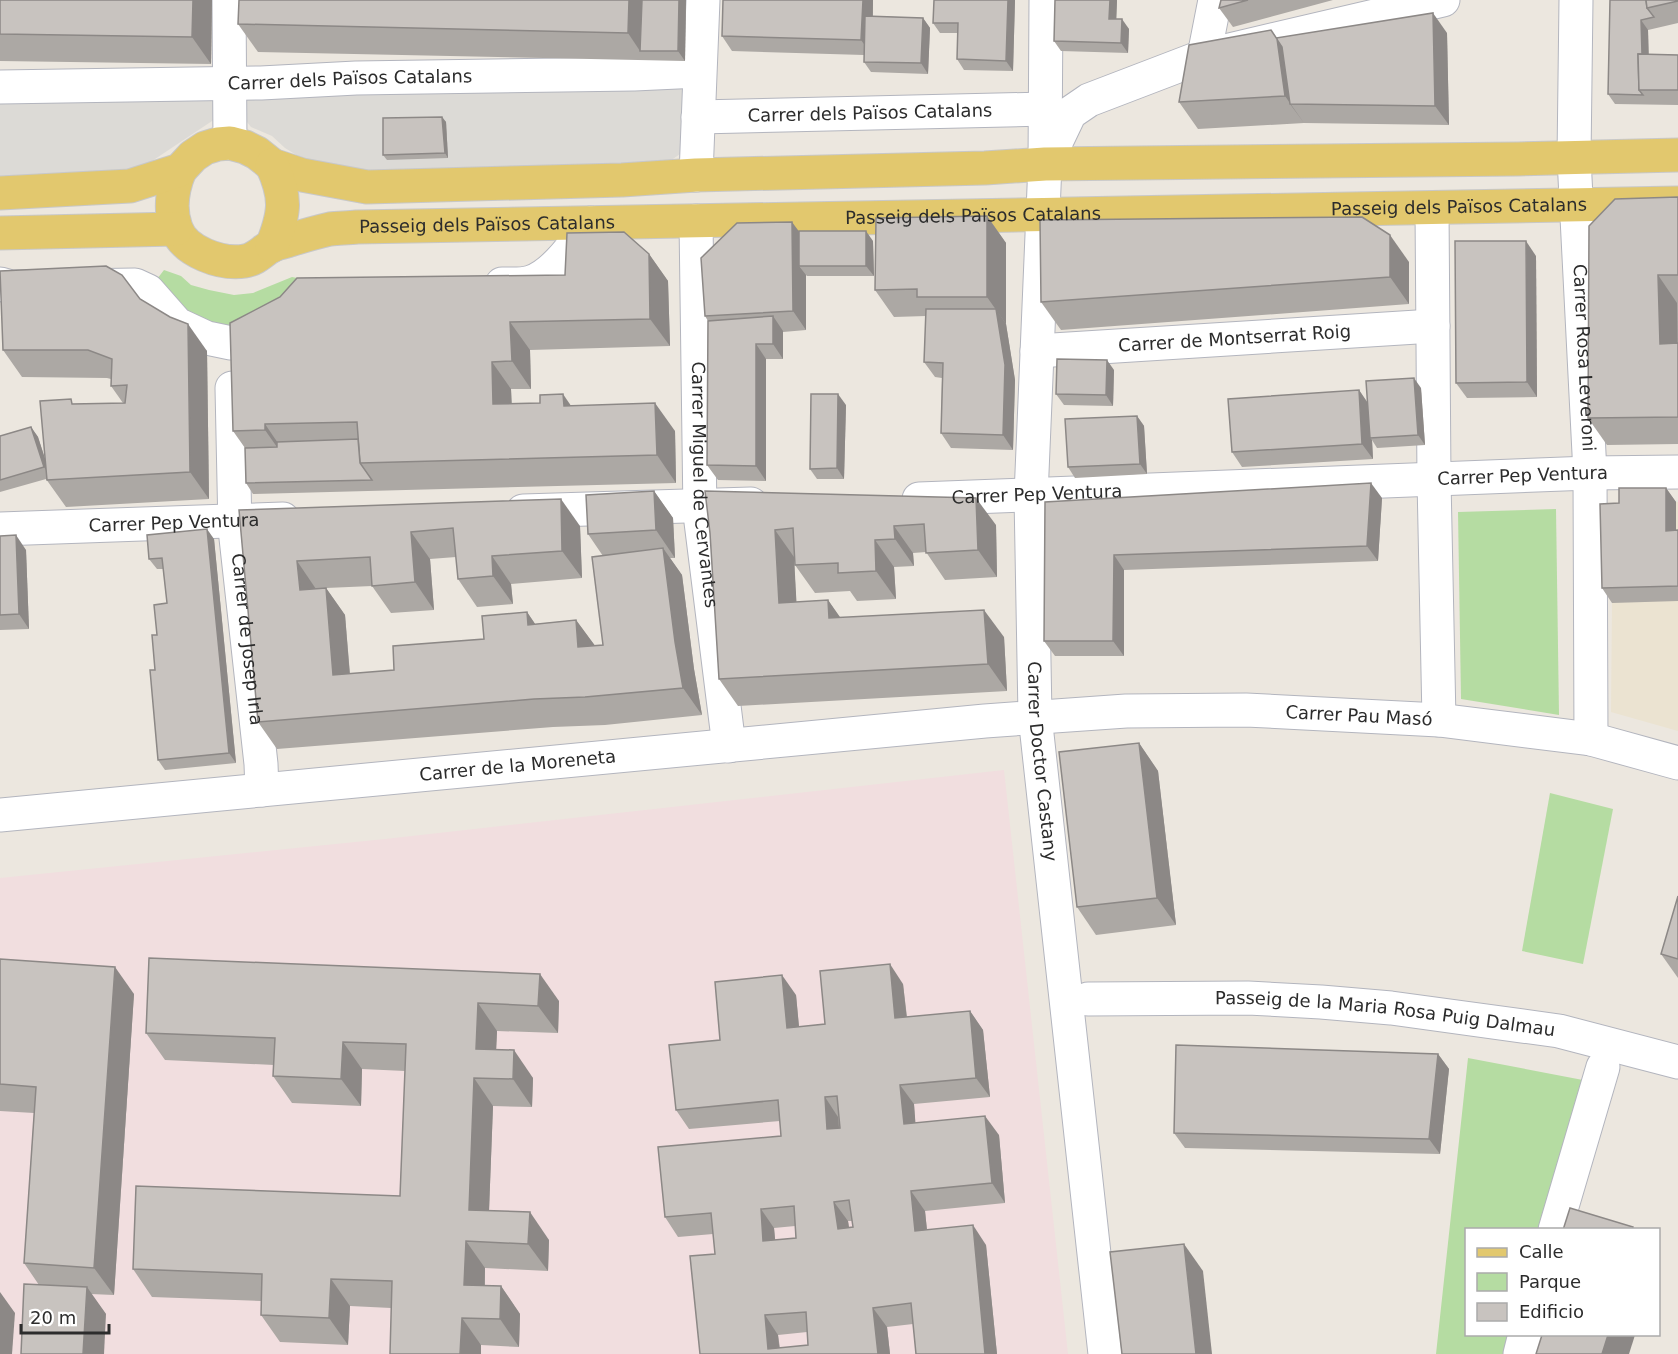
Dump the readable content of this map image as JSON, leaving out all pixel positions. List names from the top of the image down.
{
  "streets": {
    "main road": ["Passeig dels Països Catalans"],
    "street": [
      "Carrer dels Països Catalans",
      "Carrer de Montserrat Roig",
      "Carrer Rosa Leveroni",
      "Carrer Pep Ventura",
      "Carrer Miguel de Cervantes",
      "Carrer de Josep Irla",
      "Carrer Pau Masó",
      "Carrer Doctor Castany",
      "Carrer de la Moreneta",
      "Passeig de la Maria Rosa Puig Dalmau"
    ]
  },
  "crossings": [
    ["Carrer dels Països Catalans", "Carrer Doctor Castany"],
    ["Passeig dels Països Catalans", "Carrer Rosa Leveroni"],
    ["Passeig dels Països Catalans", "Carrer Miguel de Cervantes"],
    ["Passeig dels Països Catalans", "Carrer Doctor Castany"],
    ["Carrer de Montserrat Roig", "Carrer Doctor Castany"],
    ["Carrer Rosa Leveroni", "Carrer Pep Ventura"],
    ["Carrer Rosa Leveroni", "Carrer Pau Masó"],
    ["Carrer Pep Ventura", "Carrer de Josep Irla"],
    ["Carrer Pep Ventura", "Carrer Doctor Castany"],
    ["Carrer Miguel de Cervantes", "Carrer de la Moreneta"],
    ["Carrer de Josep Irla", "Carrer de la Moreneta"],
    ["Carrer Pau Masó", "Carrer Doctor Castany"],
    ["Carrer Pau Masó", "Carrer de la Moreneta"],
    ["Carrer Doctor Castany", "Carrer de la Moreneta"]
  ],
  "legend": ["Calle", "Parque", "Edificio"],
  "scale_bar": "20 m"
}
